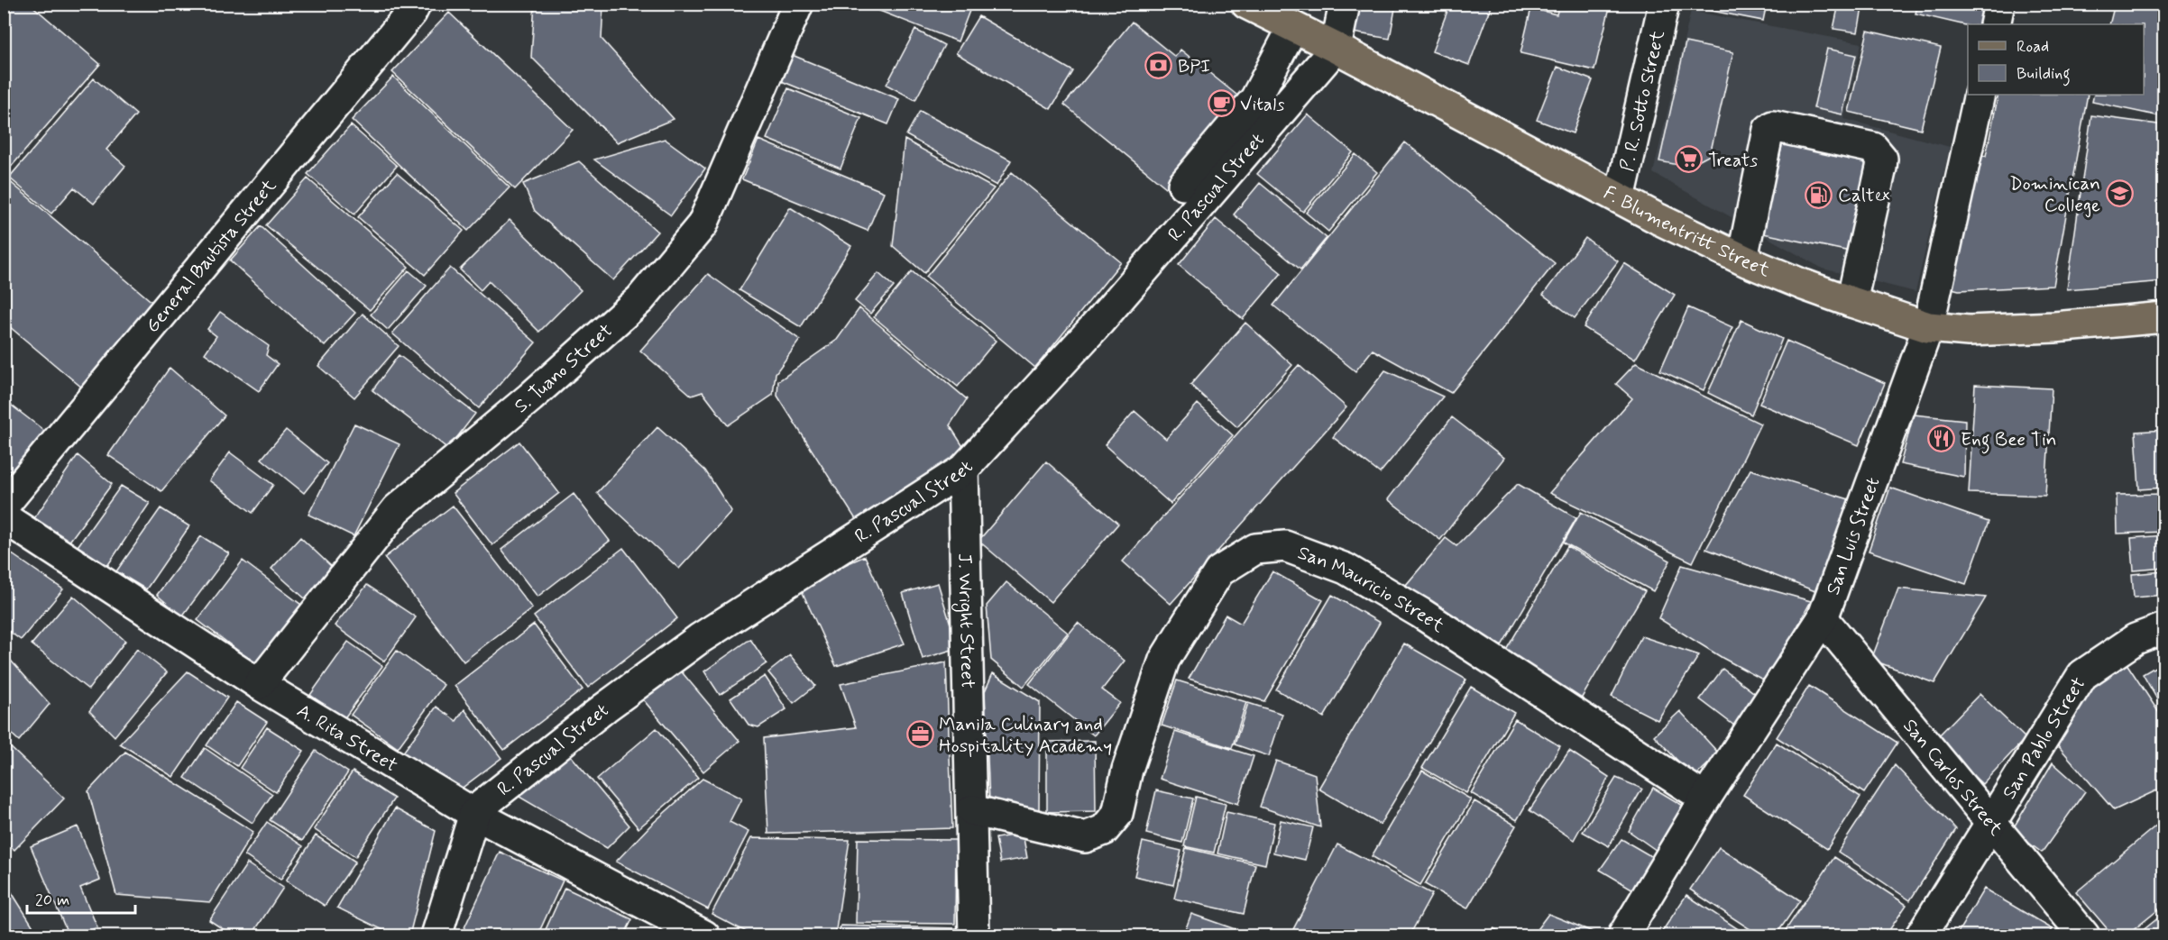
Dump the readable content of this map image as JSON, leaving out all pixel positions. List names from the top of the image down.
{
  "streets": {
    "main road": ["F. Blumentritt Street"],
    "street": [
      "P. R. Sotto Street",
      "R. Pascual Street",
      "General Bautista Street",
      "S. Tuano Street",
      "San Luis Street",
      "San Mauricio Street",
      "J. Wright Street",
      "A. Rita Street",
      "San Pablo Street",
      "San Carlos Street"
    ]
  },
  "crossings": [
    ["P. R. Sotto Street", "F. Blumentritt Street"],
    ["R. Pascual Street", "F. Blumentritt Street"],
    ["R. Pascual Street", "J. Wright Street"],
    ["R. Pascual Street", "A. Rita Street"],
    ["F. Blumentritt Street", "San Luis Street"],
    ["S. Tuano Street", "A. Rita Street"],
    ["San Luis Street", "San Mauricio Street"],
    ["San Luis Street", "San Carlos Street"],
    ["San Mauricio Street", "J. Wright Street"],
    ["San Pablo Street", "San Carlos Street"]
  ],
  "places": {
    "bank": ["BPI"],
    "cafe": ["Vitals"],
    "supermarket": ["Treats"],
    "school or university": ["Dominican College"],
    "fuel station": ["Caltex"],
    "restaurant": ["Eng Bee Tin"],
    "office": ["Manila Culinary and Hospitality Academy"]
  },
  "legend": ["Road", "Building"],
  "scale_bar": "20 m"
}
